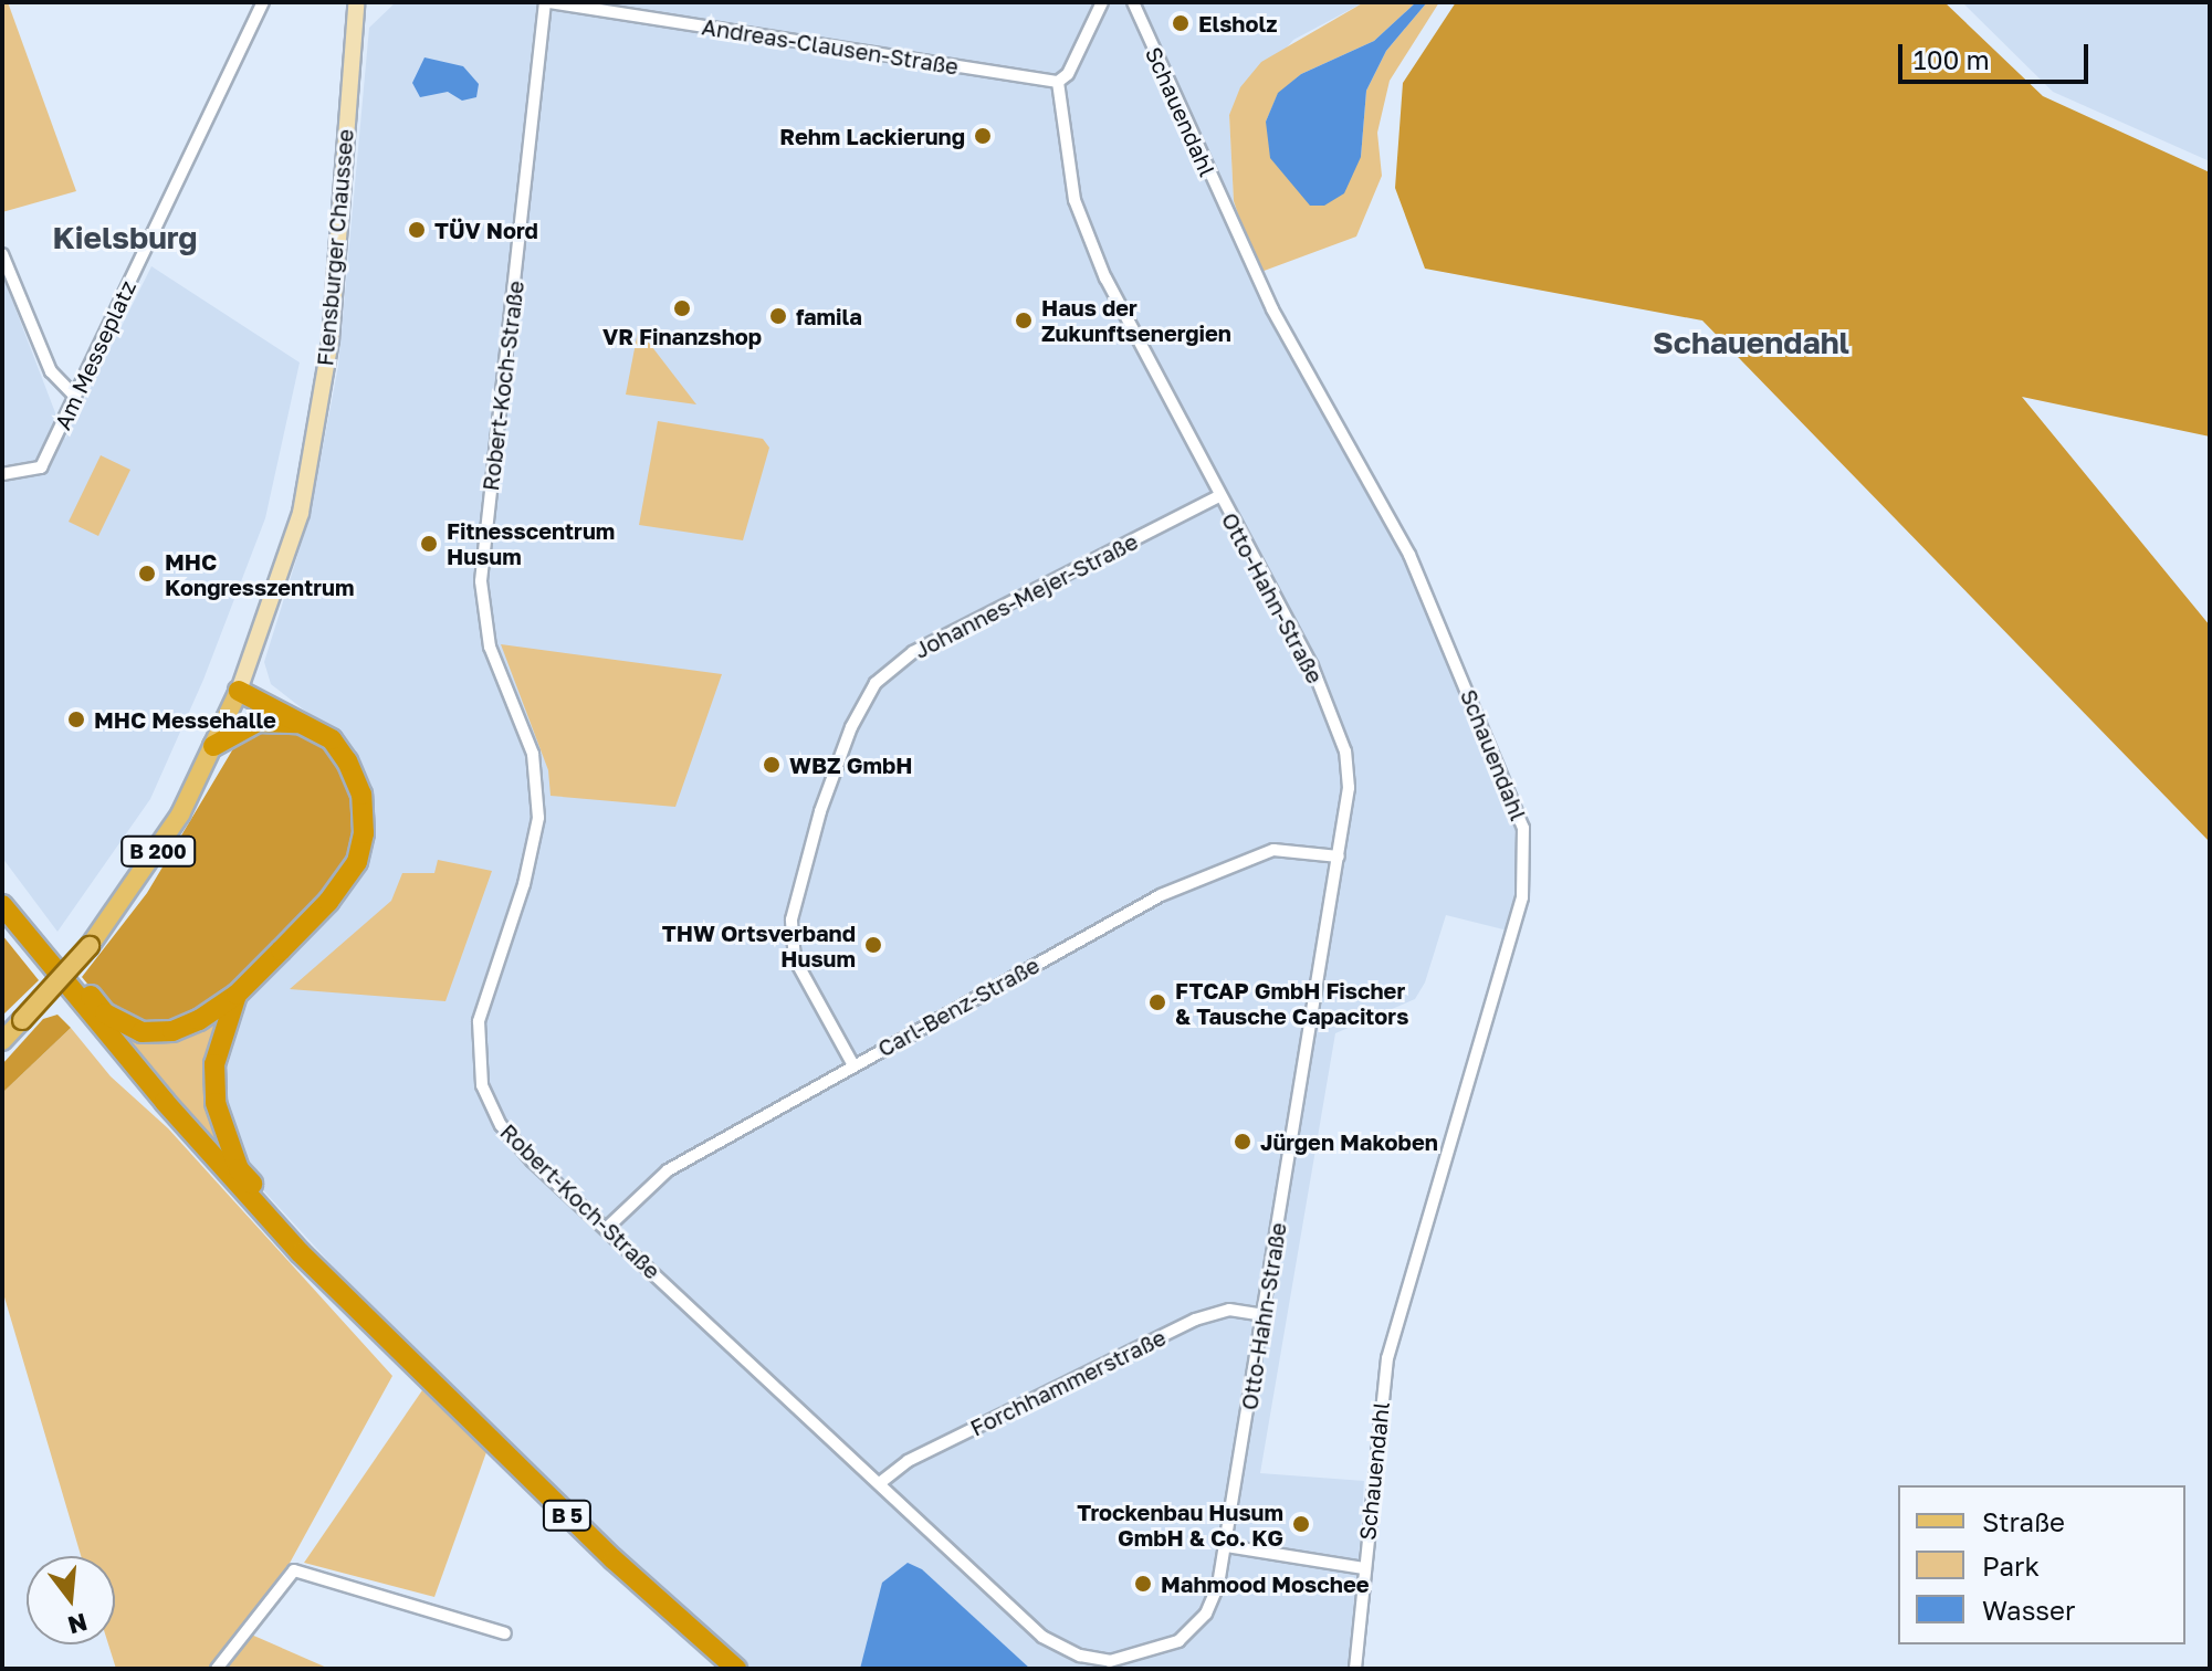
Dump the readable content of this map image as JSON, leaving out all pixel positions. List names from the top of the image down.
{
  "streets": {
    "highway": ["B 5"],
    "main road": ["Flensburger Chaussee", "B 200"],
    "street": [
      "Andreas-Clausen-Straße",
      "Schauendahl",
      "Am Messeplatz",
      "Robert-Koch-Straße",
      "Johannes-Mejer-Straße",
      "Otto-Hahn-Straße",
      "Carl-Benz-Straße",
      "Forchhammerstraße"
    ]
  },
  "crossings": [
    ["Andreas-Clausen-Straße", "Robert-Koch-Straße"],
    ["Andreas-Clausen-Straße", "Otto-Hahn-Straße"],
    ["Flensburger Chaussee", "B 200"],
    ["Robert-Koch-Straße", "Otto-Hahn-Straße"],
    ["Robert-Koch-Straße", "Carl-Benz-Straße"],
    ["Robert-Koch-Straße", "Forchhammerstraße"],
    ["Johannes-Mejer-Straße", "Otto-Hahn-Straße"],
    ["Johannes-Mejer-Straße", "Carl-Benz-Straße"],
    ["Otto-Hahn-Straße", "Carl-Benz-Straße"],
    ["Otto-Hahn-Straße", "Forchhammerstraße"]
  ],
  "districts": ["Kielsburg", "Schauendahl"],
  "places": [
    "Elsholz",
    "Rehm Lackierung",
    "TÜV Nord",
    "VR Finanzshop",
    "famila",
    "Haus der Zukunftsenergien",
    "Fitnesscentrum Husum",
    "MHC Kongresszentrum",
    "MHC Messehalle",
    "WBZ GmbH",
    "THW Ortsverband Husum",
    "FTCAP GmbH Fischer & Tausche Capacitors",
    "Jürgen Makoben",
    "Trockenbau Husum GmbH & Co. KG",
    "Mahmood Moschee"
  ],
  "legend": ["Straße", "Park", "Wasser"],
  "scale_bar": "100 m",
  "north": "bottom"
}
